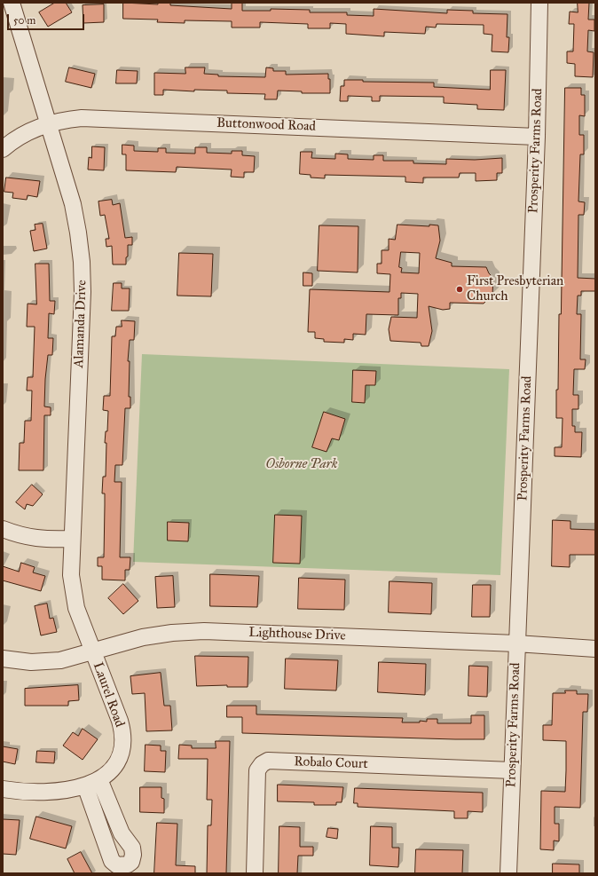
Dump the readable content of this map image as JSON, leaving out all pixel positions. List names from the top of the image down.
{
  "streets": {
    "street": [
      "Buttonwood Road",
      "Prosperity Farms Road",
      "Alamanda Drive",
      "Lighthouse Drive",
      "Laurel Road",
      "Robalo Court"
    ]
  },
  "crossings": [
    ["Buttonwood Road", "Prosperity Farms Road"],
    ["Buttonwood Road", "Alamanda Drive"],
    ["Prosperity Farms Road", "Lighthouse Drive"],
    ["Prosperity Farms Road", "Robalo Court"],
    ["Alamanda Drive", "Lighthouse Drive"],
    ["Alamanda Drive", "Laurel Road"],
    ["Lighthouse Drive", "Laurel Road"]
  ],
  "parks": ["Osborne Park"],
  "places": ["First Presbyterian Church"],
  "scale_bar": "50 m"
}
